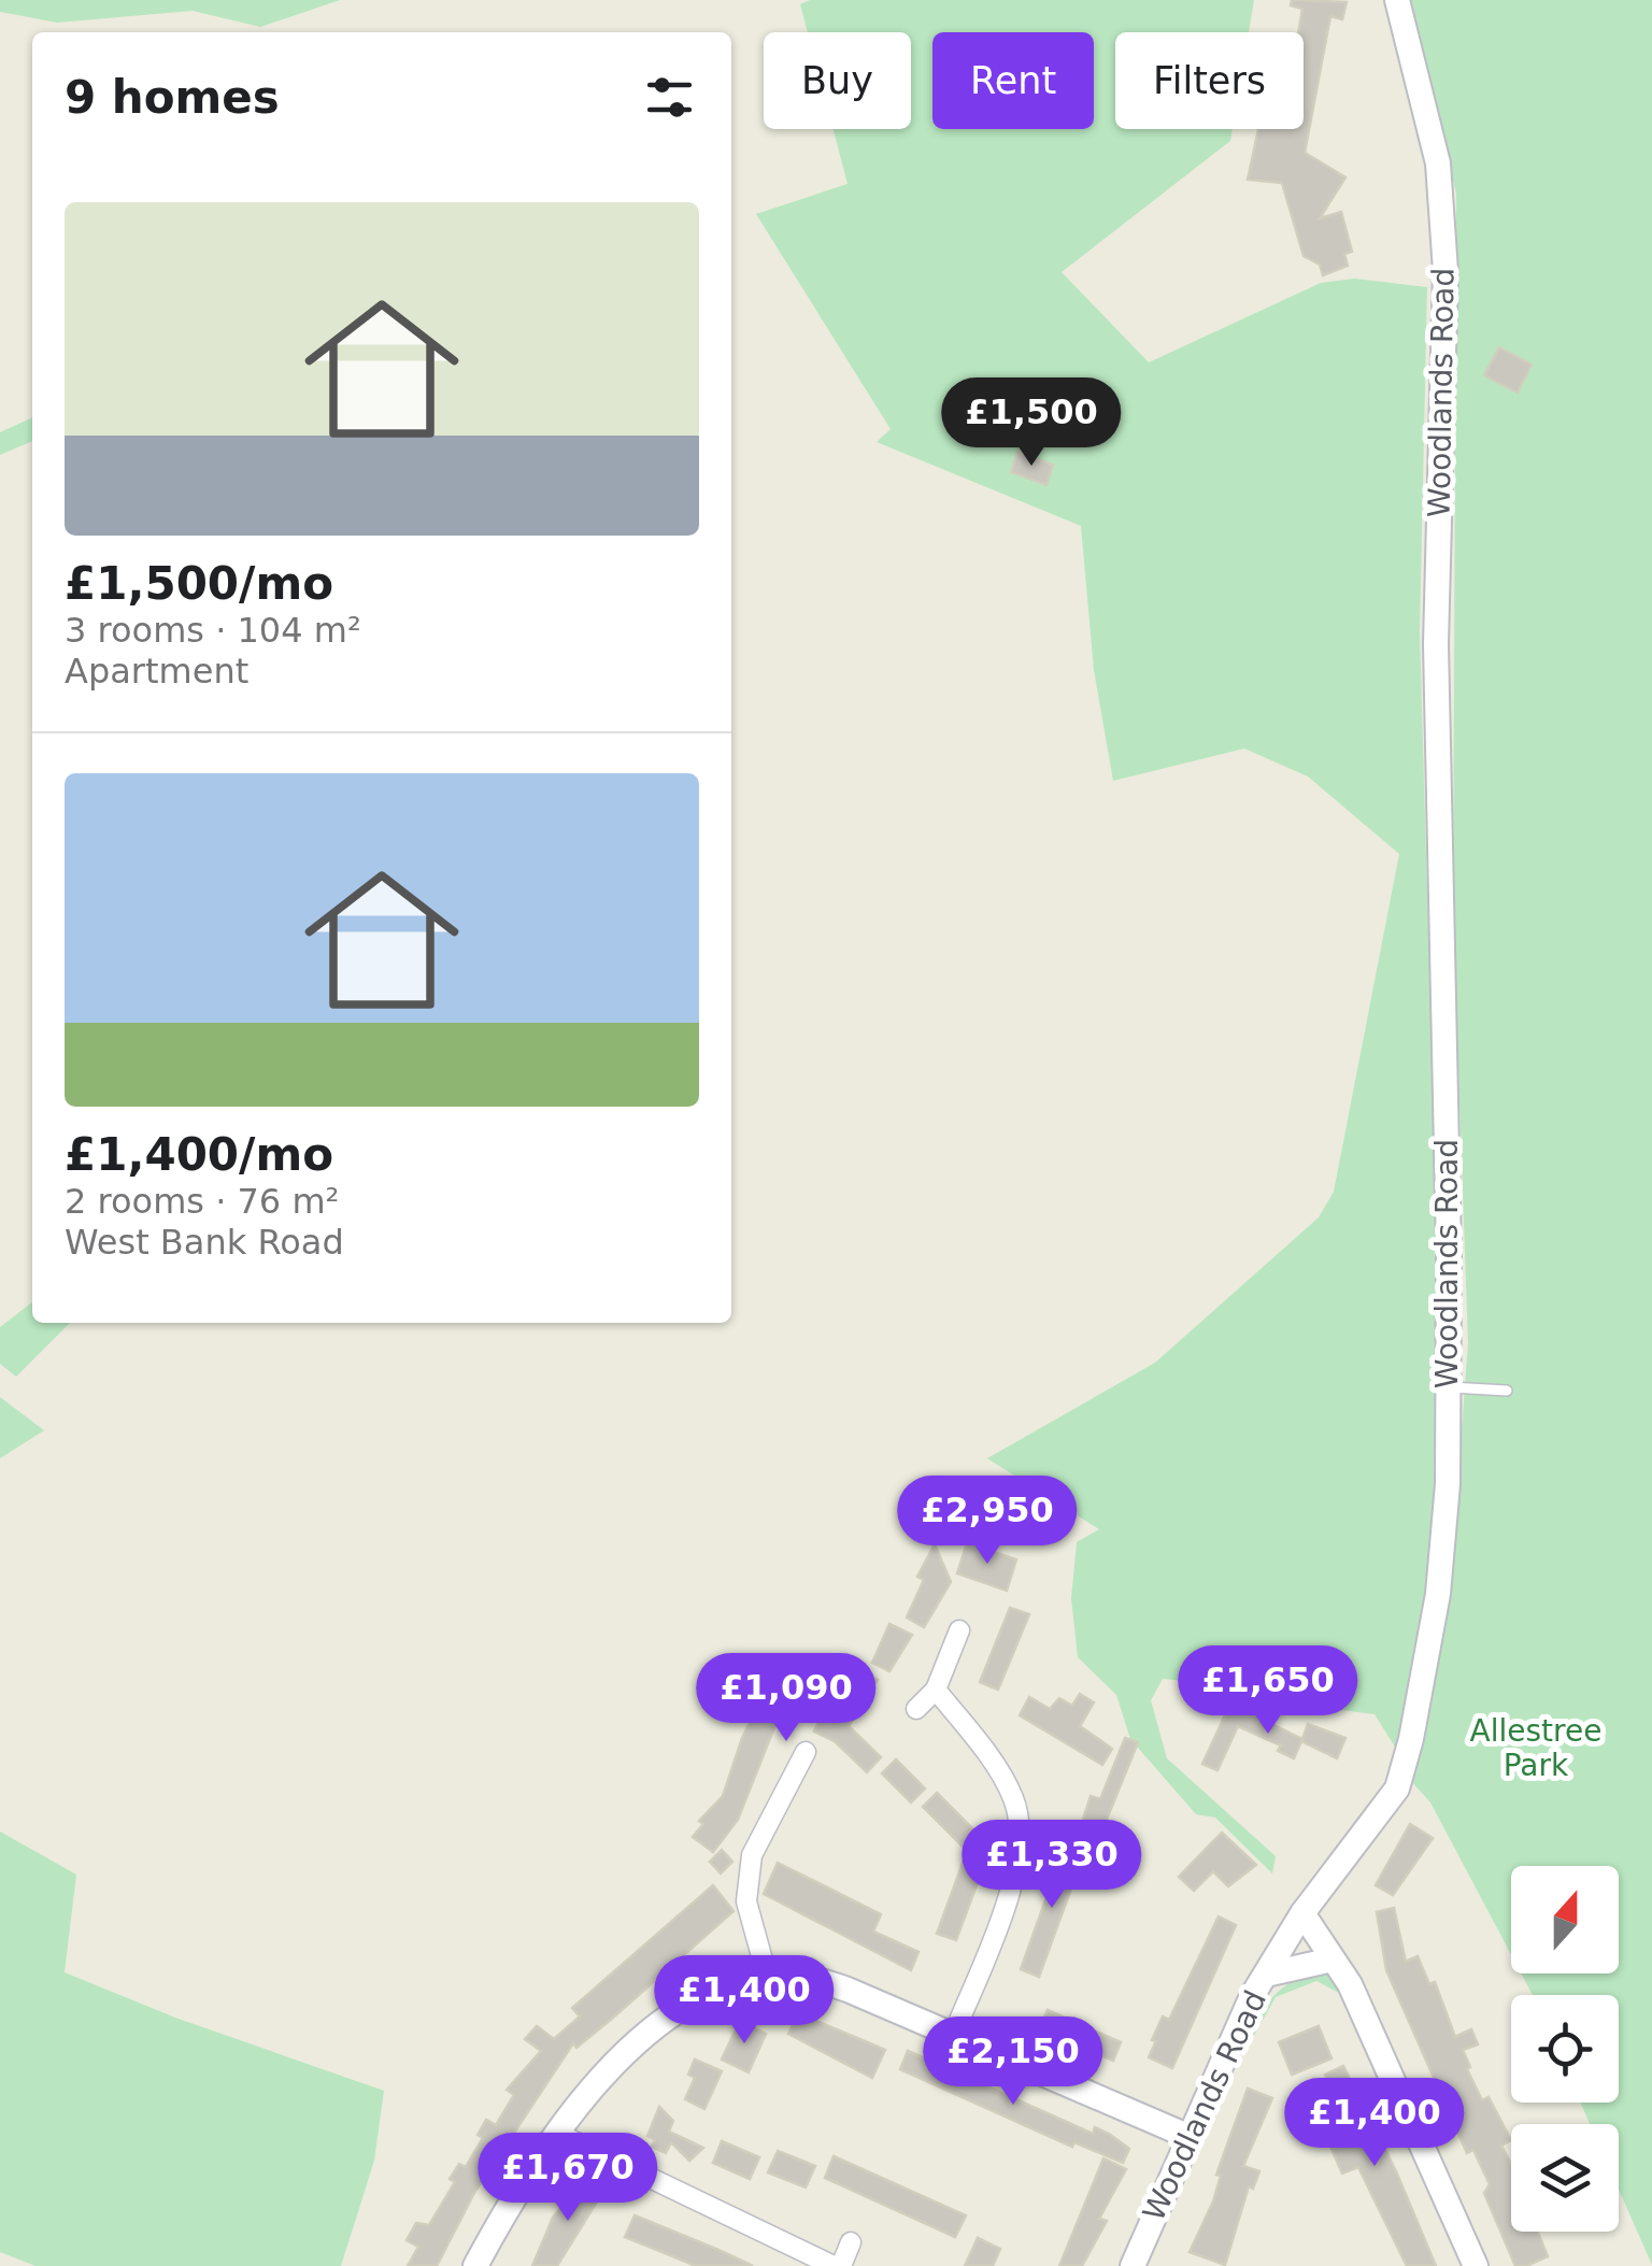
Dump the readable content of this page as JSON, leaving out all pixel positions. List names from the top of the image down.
{
  "streets": {
    "street": ["Woodlands Road"]
  },
  "parks": ["Allestree Park"],
  "north": "top",
  "page": {
    "chip": ["Buy", "Rent", "Filters"],
    "heading": "9 homes",
    "list": [
      {
        "name": "£1,500/mo",
        "note": "3 rooms · 104 m² · Apartment"
      },
      {
        "name": "£1,400/mo",
        "note": "2 rooms · 76 m² · West Bank Road"
      }
    ],
    "price": [
      "£1,500",
      "£2,950",
      "£1,650",
      "£1,090",
      "£1,330",
      "£1,400",
      "£2,150",
      "£1,400",
      "£1,670"
    ]
  }
}
